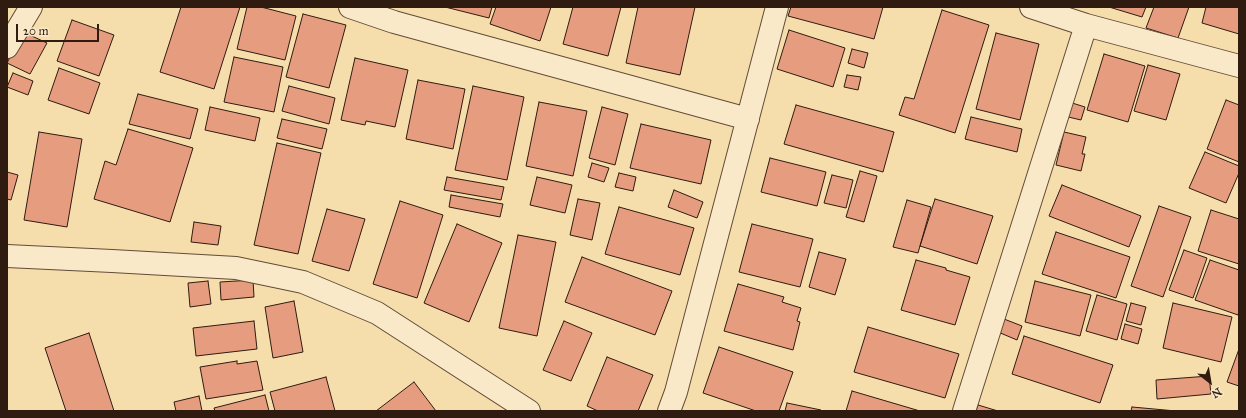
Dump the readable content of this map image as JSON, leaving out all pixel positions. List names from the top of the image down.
{
  "scale_bar": "20 m",
  "north": "bottom right"
}
